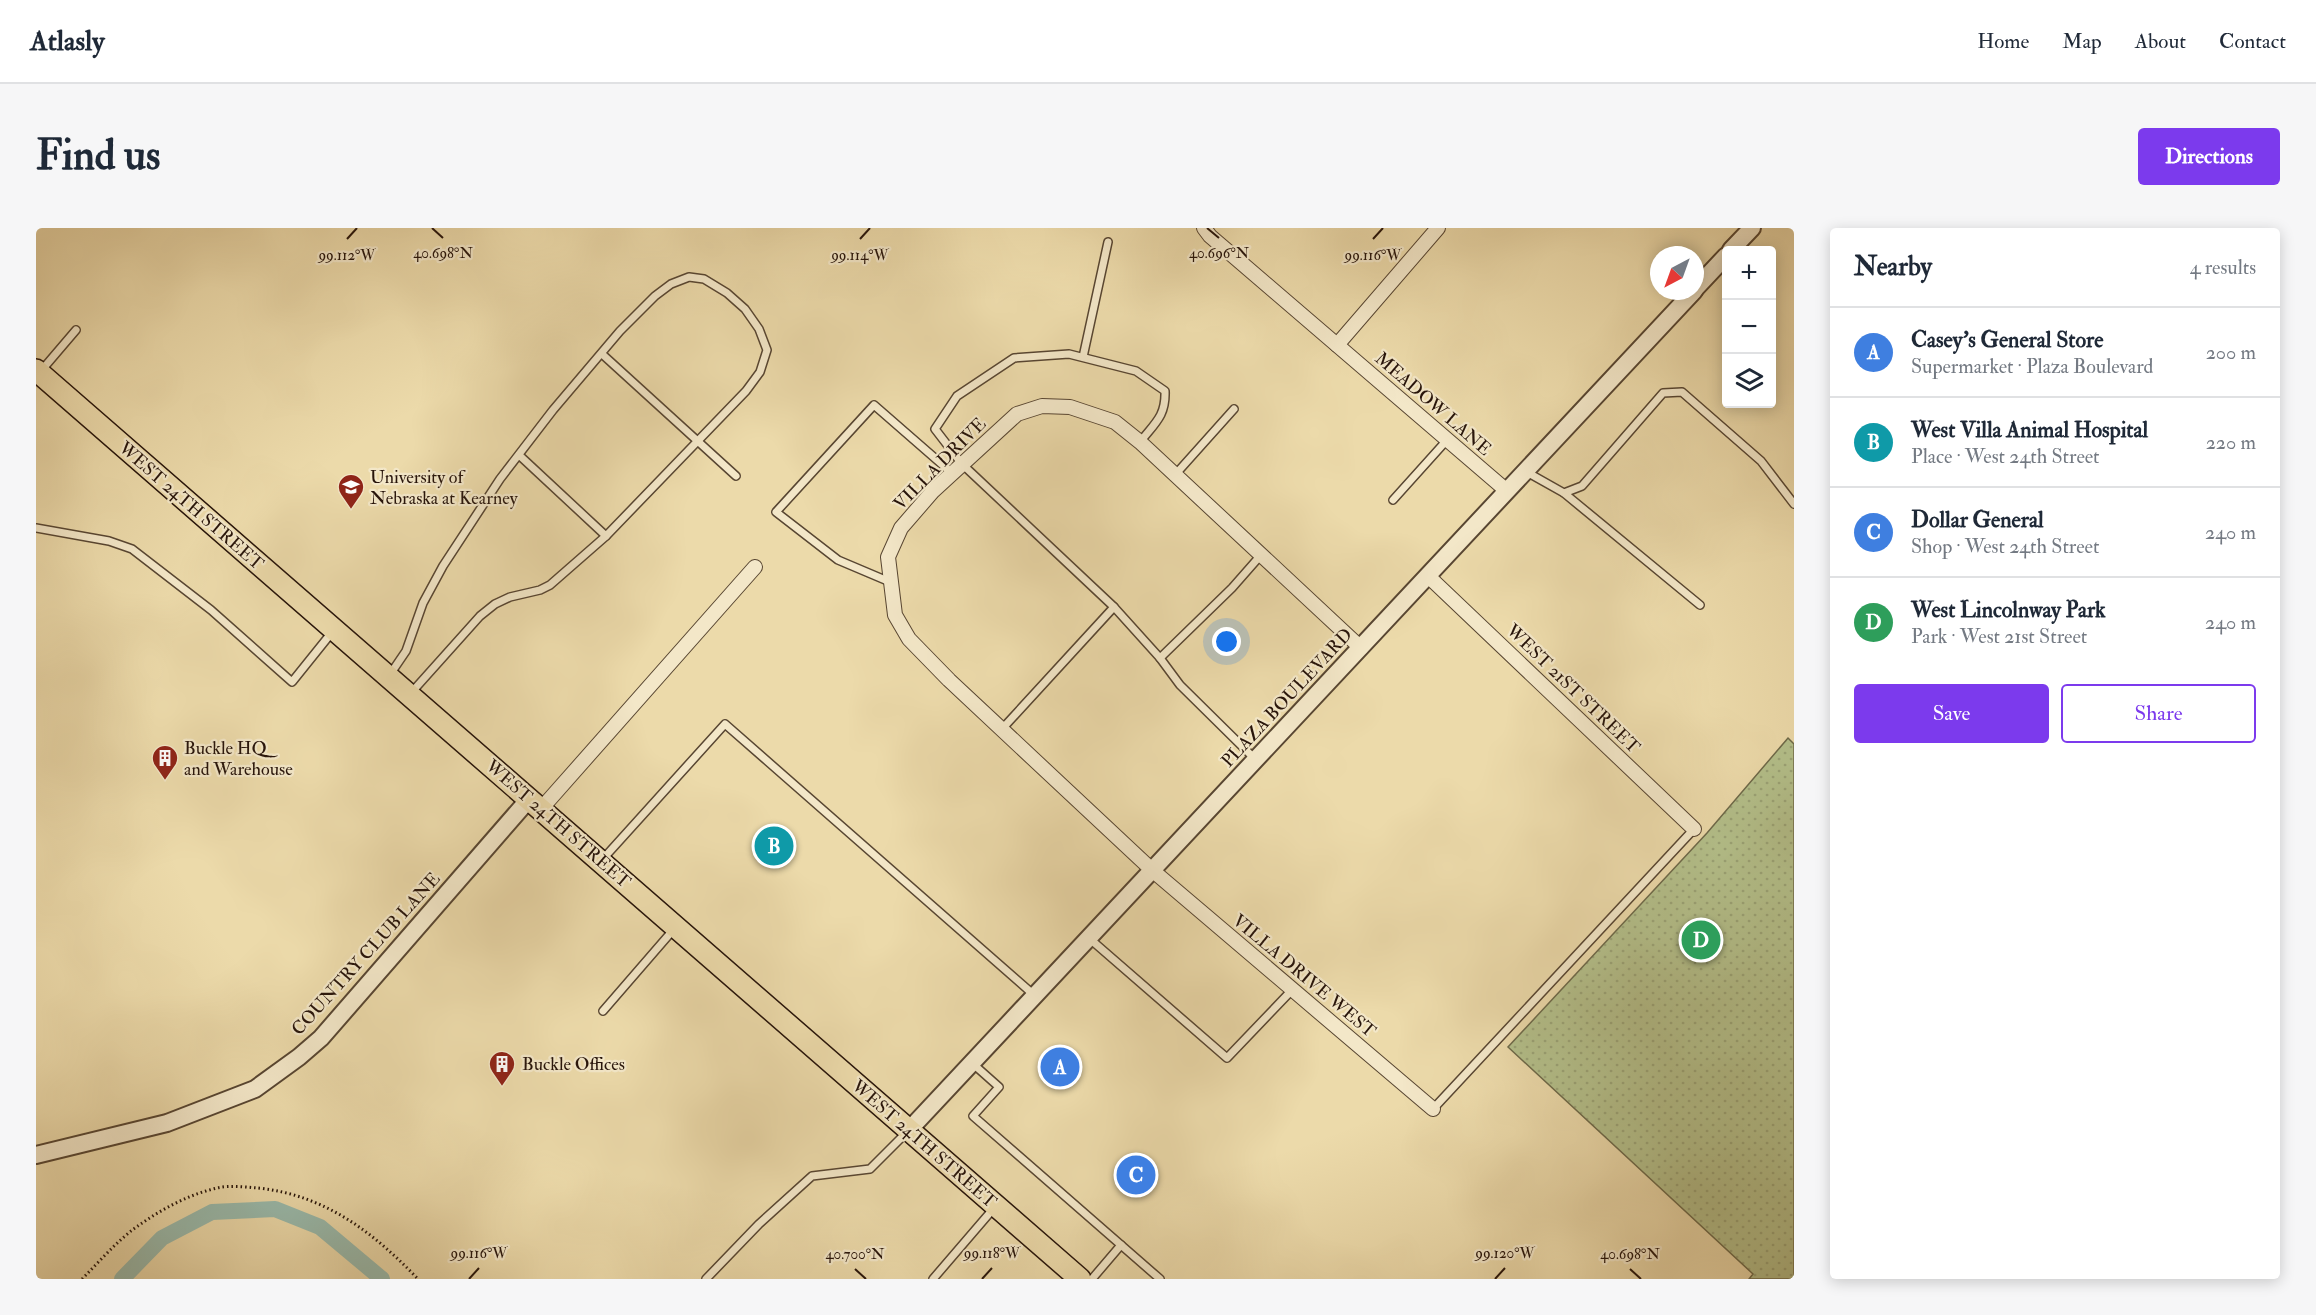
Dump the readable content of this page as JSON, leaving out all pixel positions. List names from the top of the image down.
{
  "streets": {
    "main road": ["WEST 24TH STREET"],
    "street": [
      "MEADOW LANE",
      "VILLA DRIVE",
      "WEST 21ST STREET",
      "PLAZA BOULEVARD",
      "COUNTRY CLUB LANE",
      "VILLA DRIVE WEST"
    ]
  },
  "crossings": [
    ["MEADOW LANE", "PLAZA BOULEVARD"],
    ["VILLA DRIVE", "PLAZA BOULEVARD"],
    ["VILLA DRIVE", "VILLA DRIVE WEST"],
    ["WEST 24TH STREET", "PLAZA BOULEVARD"],
    ["WEST 24TH STREET", "COUNTRY CLUB LANE"],
    ["WEST 21ST STREET", "PLAZA BOULEVARD"],
    ["PLAZA BOULEVARD", "VILLA DRIVE WEST"]
  ],
  "places": {
    "school or university": ["University of Nebraska at Kearney"],
    "building": ["Buckle HQ and Warehouse", "Buckle Offices"]
  },
  "north": "bottom left",
  "page": {
    "header": "Atlasly",
    "nav": [
      "Home",
      "Map",
      "About",
      "Contact"
    ],
    "buttons": [
      "Directions",
      ["Save", "Share"]
    ],
    "title": "Find us",
    "heading": ["Nearby", "4 results"],
    "map_buttons": ["+", "−"],
    "list": [
      {
        "mark": "A",
        "name": "Casey's General Store",
        "note": "Supermarket · Plaza Boulevard",
        "value": "200 m"
      },
      {
        "mark": "B",
        "name": "West Villa Animal Hospital",
        "note": "Place · West 24th Street",
        "value": "220 m"
      },
      {
        "mark": "C",
        "name": "Dollar General",
        "note": "Shop · West 24th Street",
        "value": "240 m"
      },
      {
        "mark": "D",
        "name": "West Lincolnway Park",
        "note": "Park · West 21st Street",
        "value": "240 m"
      }
    ],
    "pins": [
      "B",
      "D",
      "A",
      "C"
    ]
  },
  "coordinates": [
    "40.698°N",
    "40.696°N",
    "99.112°W",
    "99.114°W",
    "99.116°W",
    "99.118°W",
    "99.120°W",
    "40.700°N"
  ]
}
